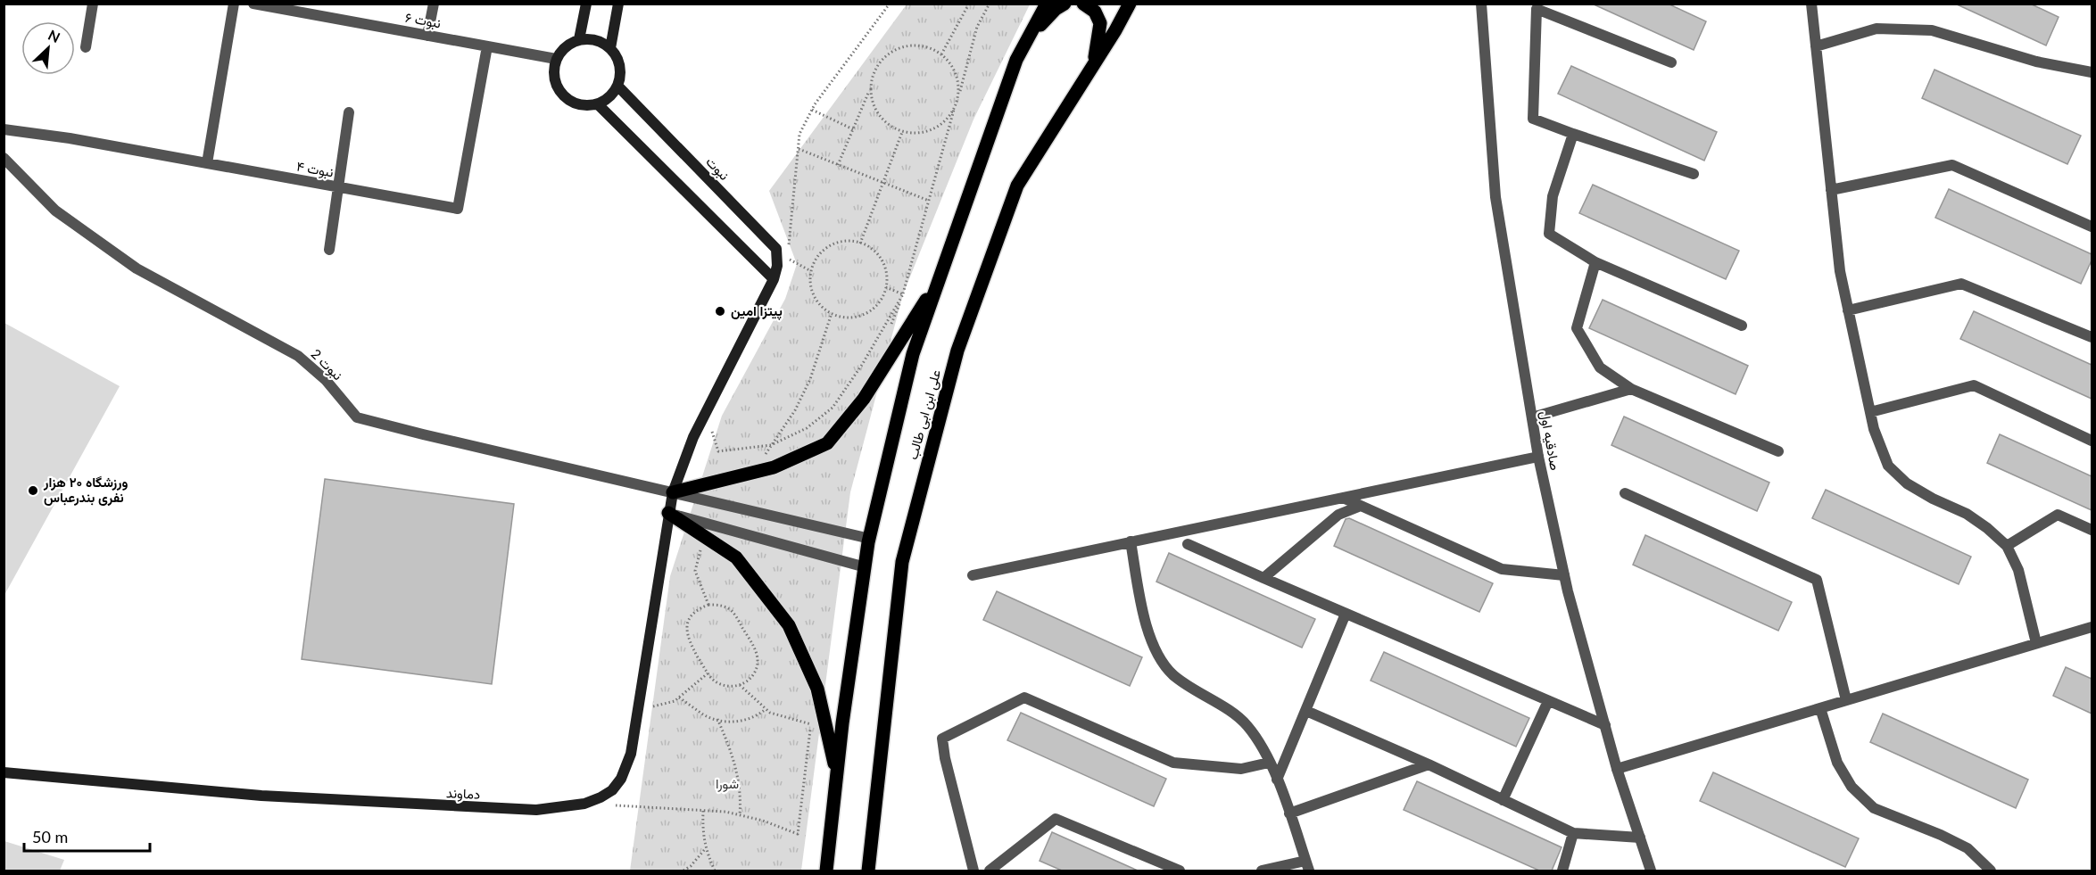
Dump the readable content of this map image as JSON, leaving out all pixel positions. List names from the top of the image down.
{
  "streets": {
    "main road": ["نبوت", "علی ابن ابی طالب", "دماوند"],
    "street": [
      "نبوت ۶",
      "نبوت ۴",
      "نبوت 2",
      "صادقیه اول"
    ]
  },
  "crossings": [
    ["نبوت ۶", "نبوت"],
    ["نبوت ۶", "نبوت ۴"],
    ["نبوت 2", "علی ابن ابی طالب"],
    ["نبوت 2", "دماوند"]
  ],
  "parks": ["شورا"],
  "places": ["پیتزا امین", "ورزشگاه ۲۰ هزار نفری بندرعباس"],
  "scale_bar": "50 m",
  "north": "top right"
}
